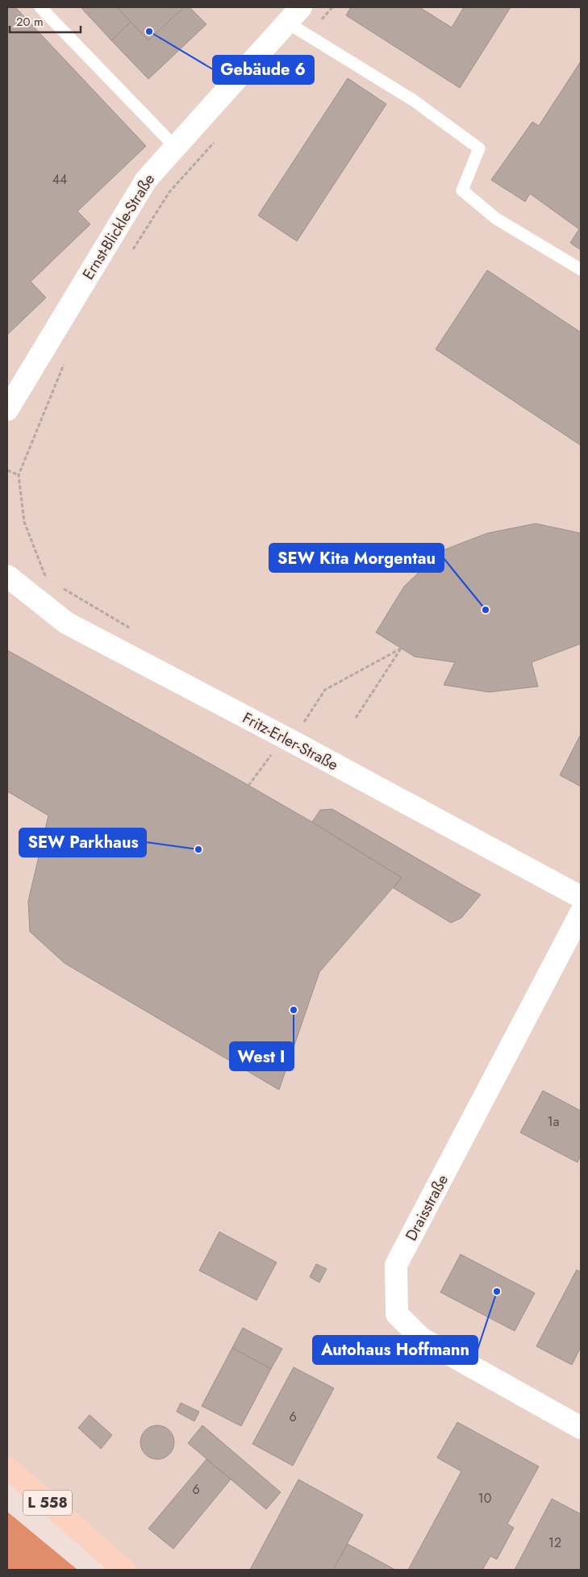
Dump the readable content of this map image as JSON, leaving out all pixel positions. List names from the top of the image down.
{
  "streets": {
    "main road": ["L 558"],
    "street": ["Ernst-Blickle-Straße", "Fritz-Erler-Straße", "Draisstraße"]
  },
  "places": [
    "Gebäude 6",
    "SEW Kita Morgentau",
    "SEW Parkhaus",
    "West I",
    "Autohaus Hoffmann"
  ],
  "house_numbers": [
    "44",
    "1a",
    "6",
    "6",
    "10",
    "12"
  ],
  "scale_bar": "20 m"
}
